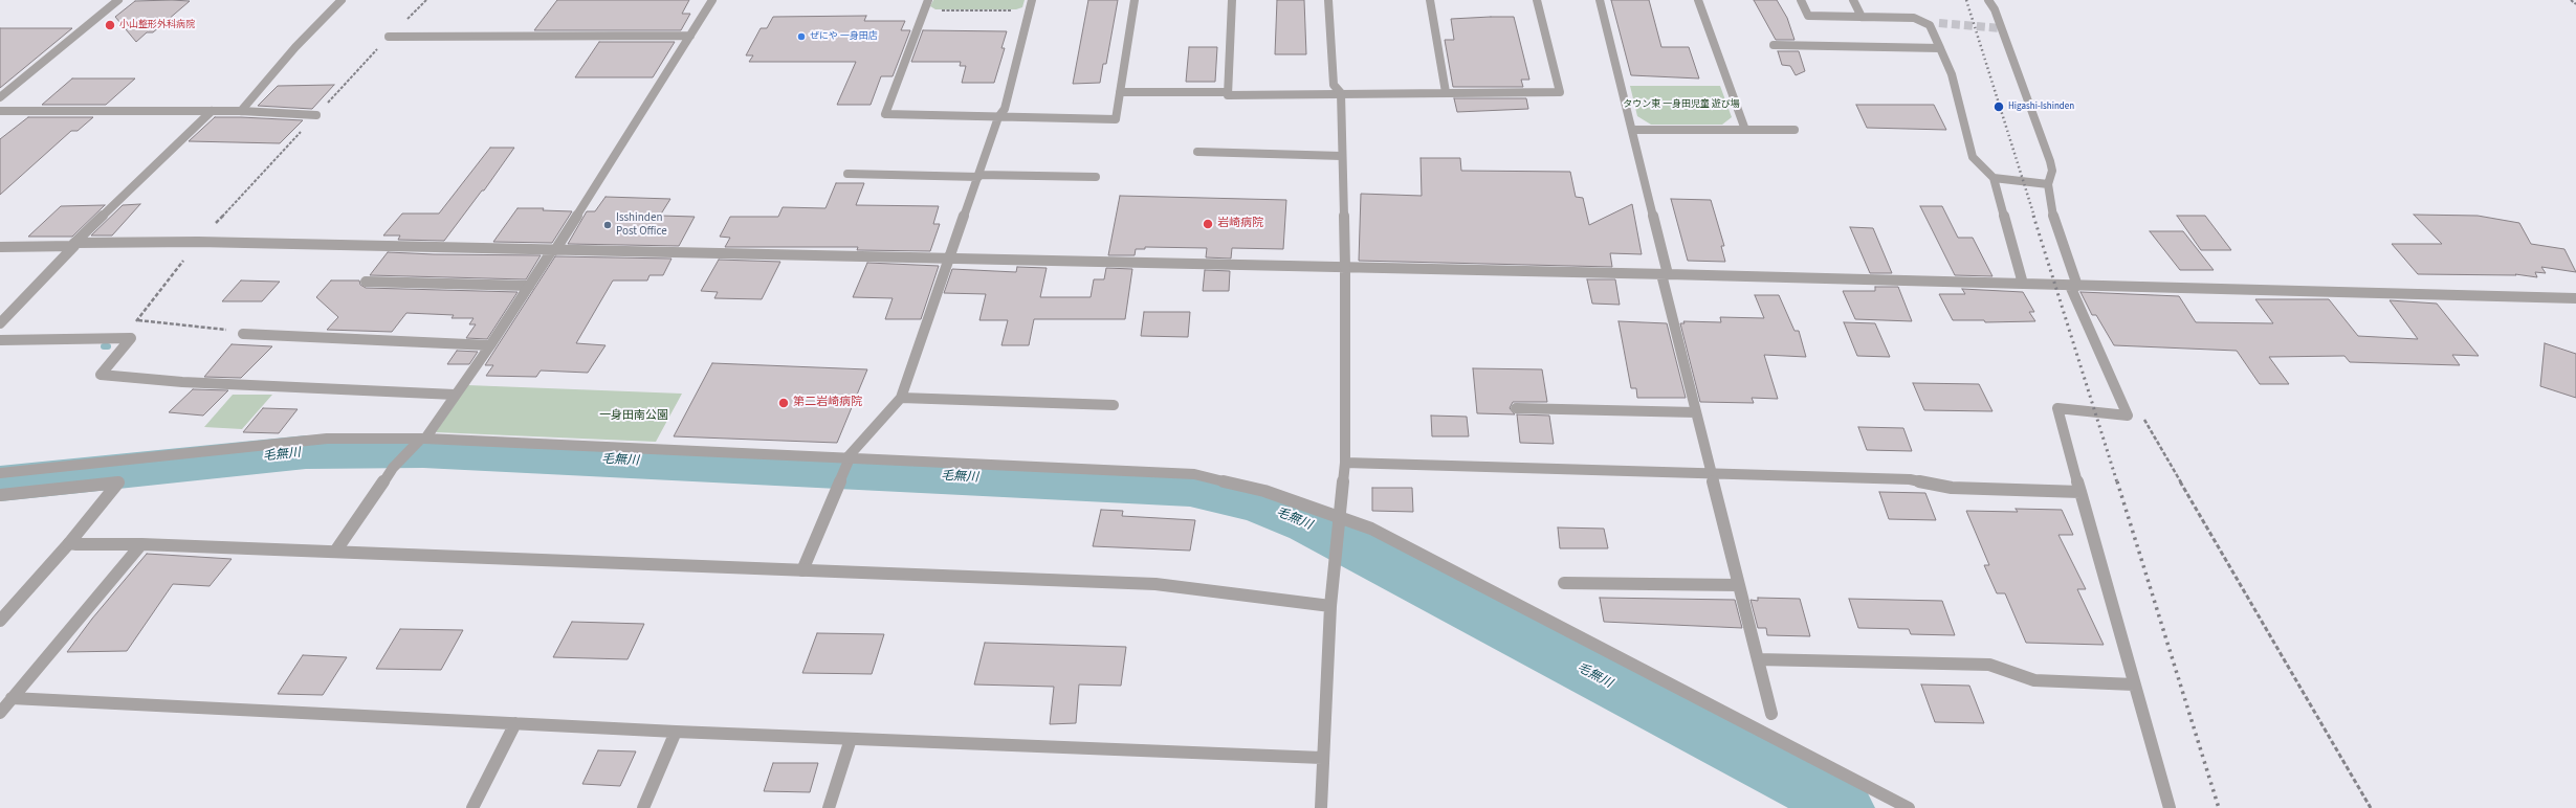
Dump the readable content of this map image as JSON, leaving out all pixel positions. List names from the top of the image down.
{
  "water": ["毛無川"],
  "parks": ["タウン東 一身田児童 遊び場", "一身田南公園"],
  "places": [
    "小山整形外科病院",
    "ぜにや 一身田店",
    "Higashi-Ishinden",
    "岩崎病院",
    "Isshinden Post Office",
    "第二岩崎病院"
  ]
}
